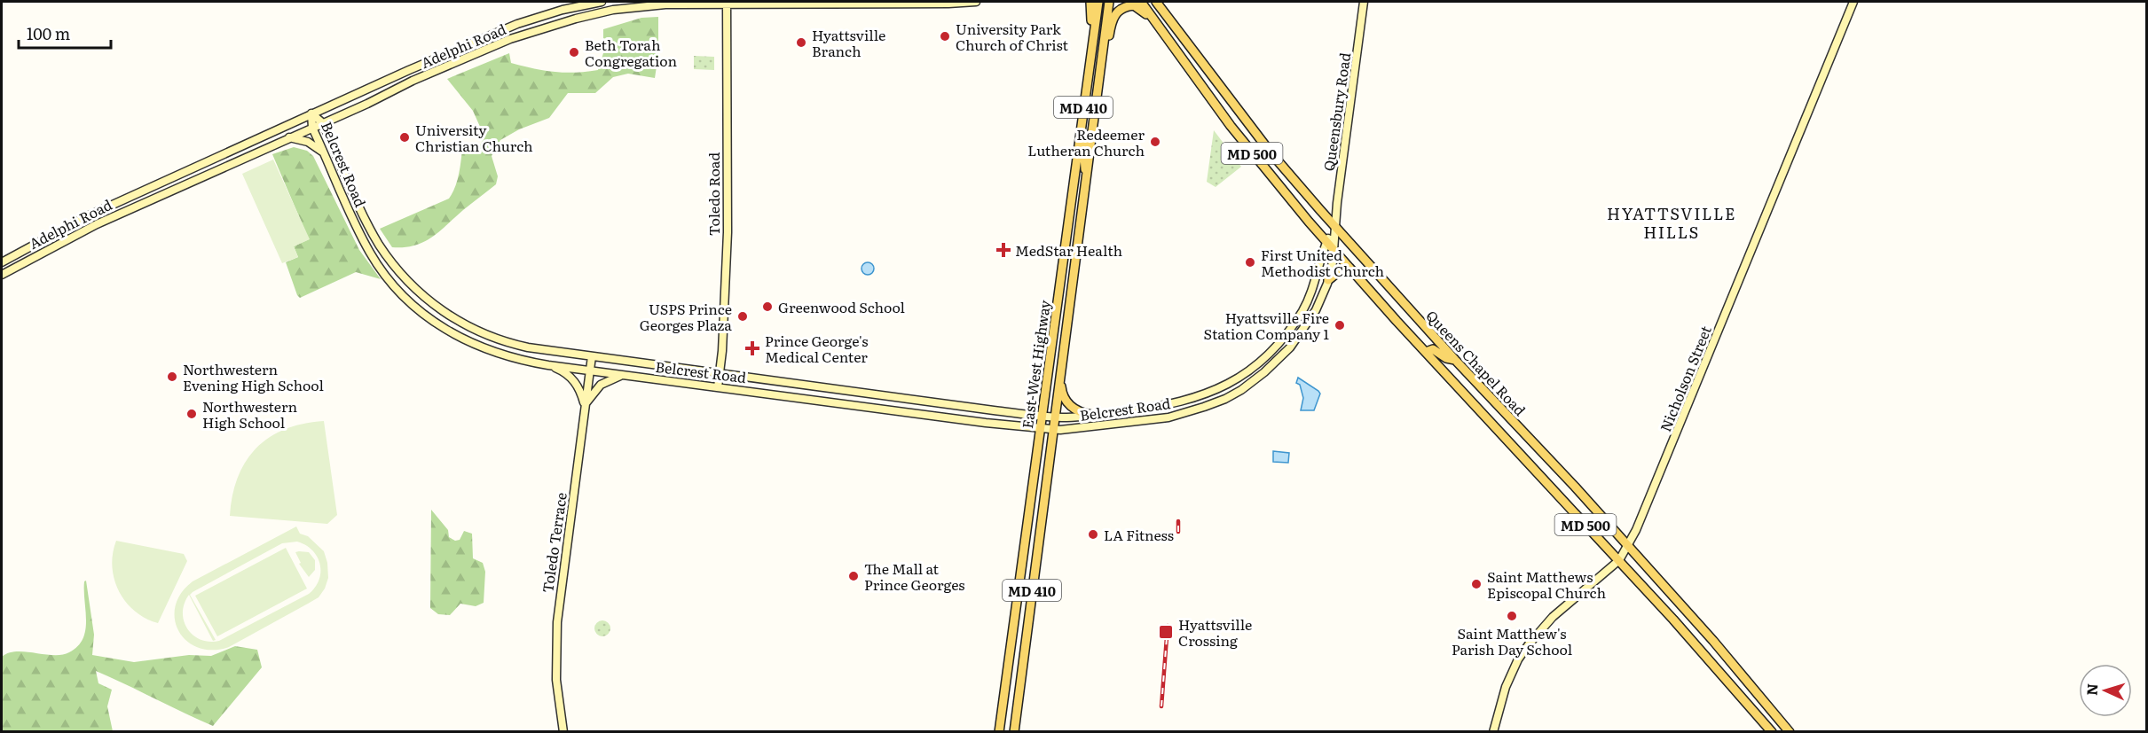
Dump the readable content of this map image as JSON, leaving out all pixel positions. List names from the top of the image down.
{
  "streets": {
    "main road": [
      "Adelphi Road",
      "MD 410",
      "Queensbury Road",
      "MD 500",
      "Belcrest Road",
      "Toledo Road",
      "Queens Chapel Road",
      "East-West Highway",
      "Nicholson Street",
      "Toledo Terrace"
    ]
  },
  "crossings": [
    ["Adelphi Road", "Belcrest Road"],
    ["Adelphi Road", "Toledo Road"],
    ["Queensbury Road", "Belcrest Road"],
    ["Queensbury Road", "Queens Chapel Road"],
    ["Belcrest Road", "Toledo Road"],
    ["Belcrest Road", "Queens Chapel Road"],
    ["Belcrest Road", "East-West Highway"],
    ["Belcrest Road", "Toledo Terrace"],
    ["Queens Chapel Road", "Nicholson Street"]
  ],
  "districts": ["HYATTSVILLE HILLS"],
  "places": {
    "other": [
      "University Park Church of Christ",
      "Hyattsville Branch",
      "Beth Torah Congregation",
      "University Christian Church",
      "Redeemer Lutheran Church",
      "First United Methodist Church",
      "Greenwood School",
      "USPS Prince Georges Plaza",
      "Hyattsville Fire Station Company 1",
      "Northwestern Evening High School",
      "Northwestern High School",
      "LA Fitness",
      "The Mall at Prince Georges",
      "Saint Matthews Episcopal Church",
      "Saint Matthew's Parish Day School"
    ],
    "health": ["MedStar Health", "Prince George's Medical Center"],
    "transit": ["Hyattsville Crossing"]
  },
  "scale_bar": "100 m",
  "north": "left"
}
